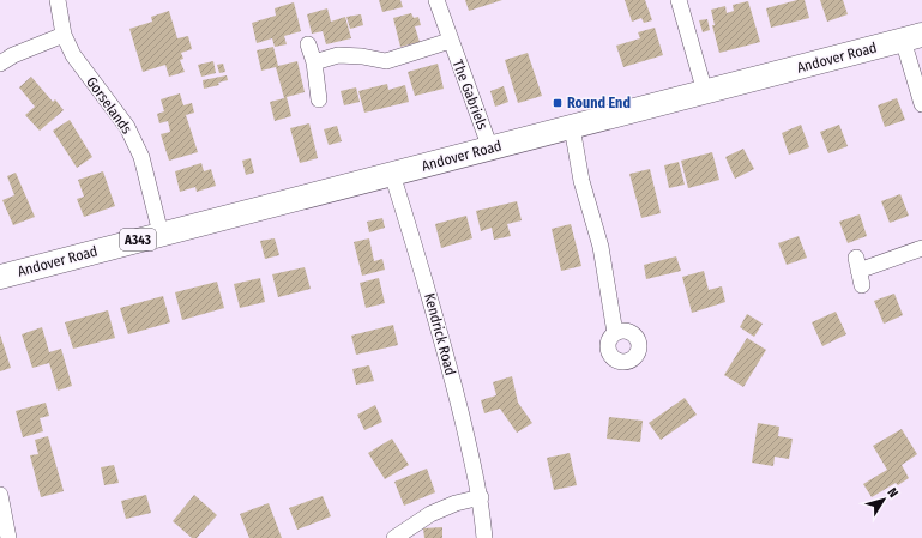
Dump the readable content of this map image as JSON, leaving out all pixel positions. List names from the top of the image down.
{
  "streets": {
    "main road": ["Andover Road", "A343"],
    "street": ["The Gabriels", "Gorselands", "Kendrick Road"]
  },
  "crossings": [
    ["Andover Road", "The Gabriels"],
    ["Andover Road", "Gorselands"],
    ["Andover Road", "Kendrick Road"]
  ],
  "places": {
    "transit": ["Round End"]
  },
  "north": "top right"
}
